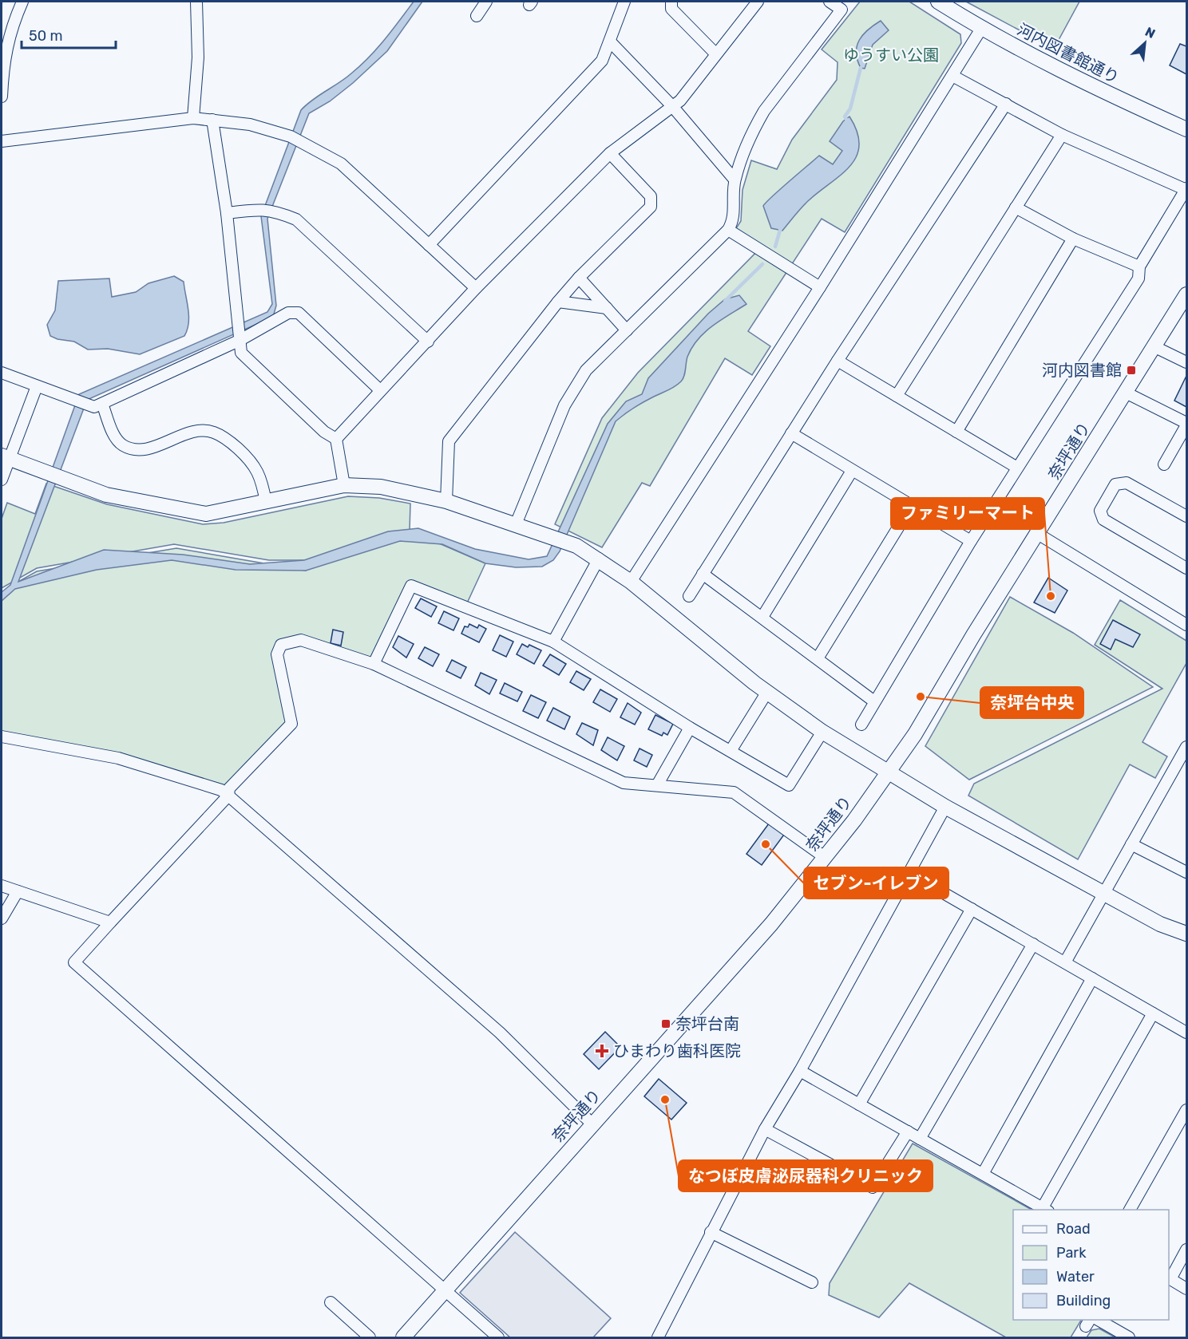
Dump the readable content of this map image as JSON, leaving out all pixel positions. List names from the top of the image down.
{
  "streets": {
    "street": ["河内図書館通り", "奈坪通り"]
  },
  "parks": ["ゆうすい公園"],
  "places": {
    "transit": ["河内図書館", "奈坪台南"],
    "other": [
      "ファミリーマート",
      "奈坪台中央",
      "セブン-イレブン",
      "なつぼ皮膚泌尿器科クリニック"
    ],
    "health": ["ひまわり歯科医院"]
  },
  "legend": [
    "Road",
    "Park",
    "Water",
    "Building"
  ],
  "scale_bar": "50 m",
  "north": "top right"
}
